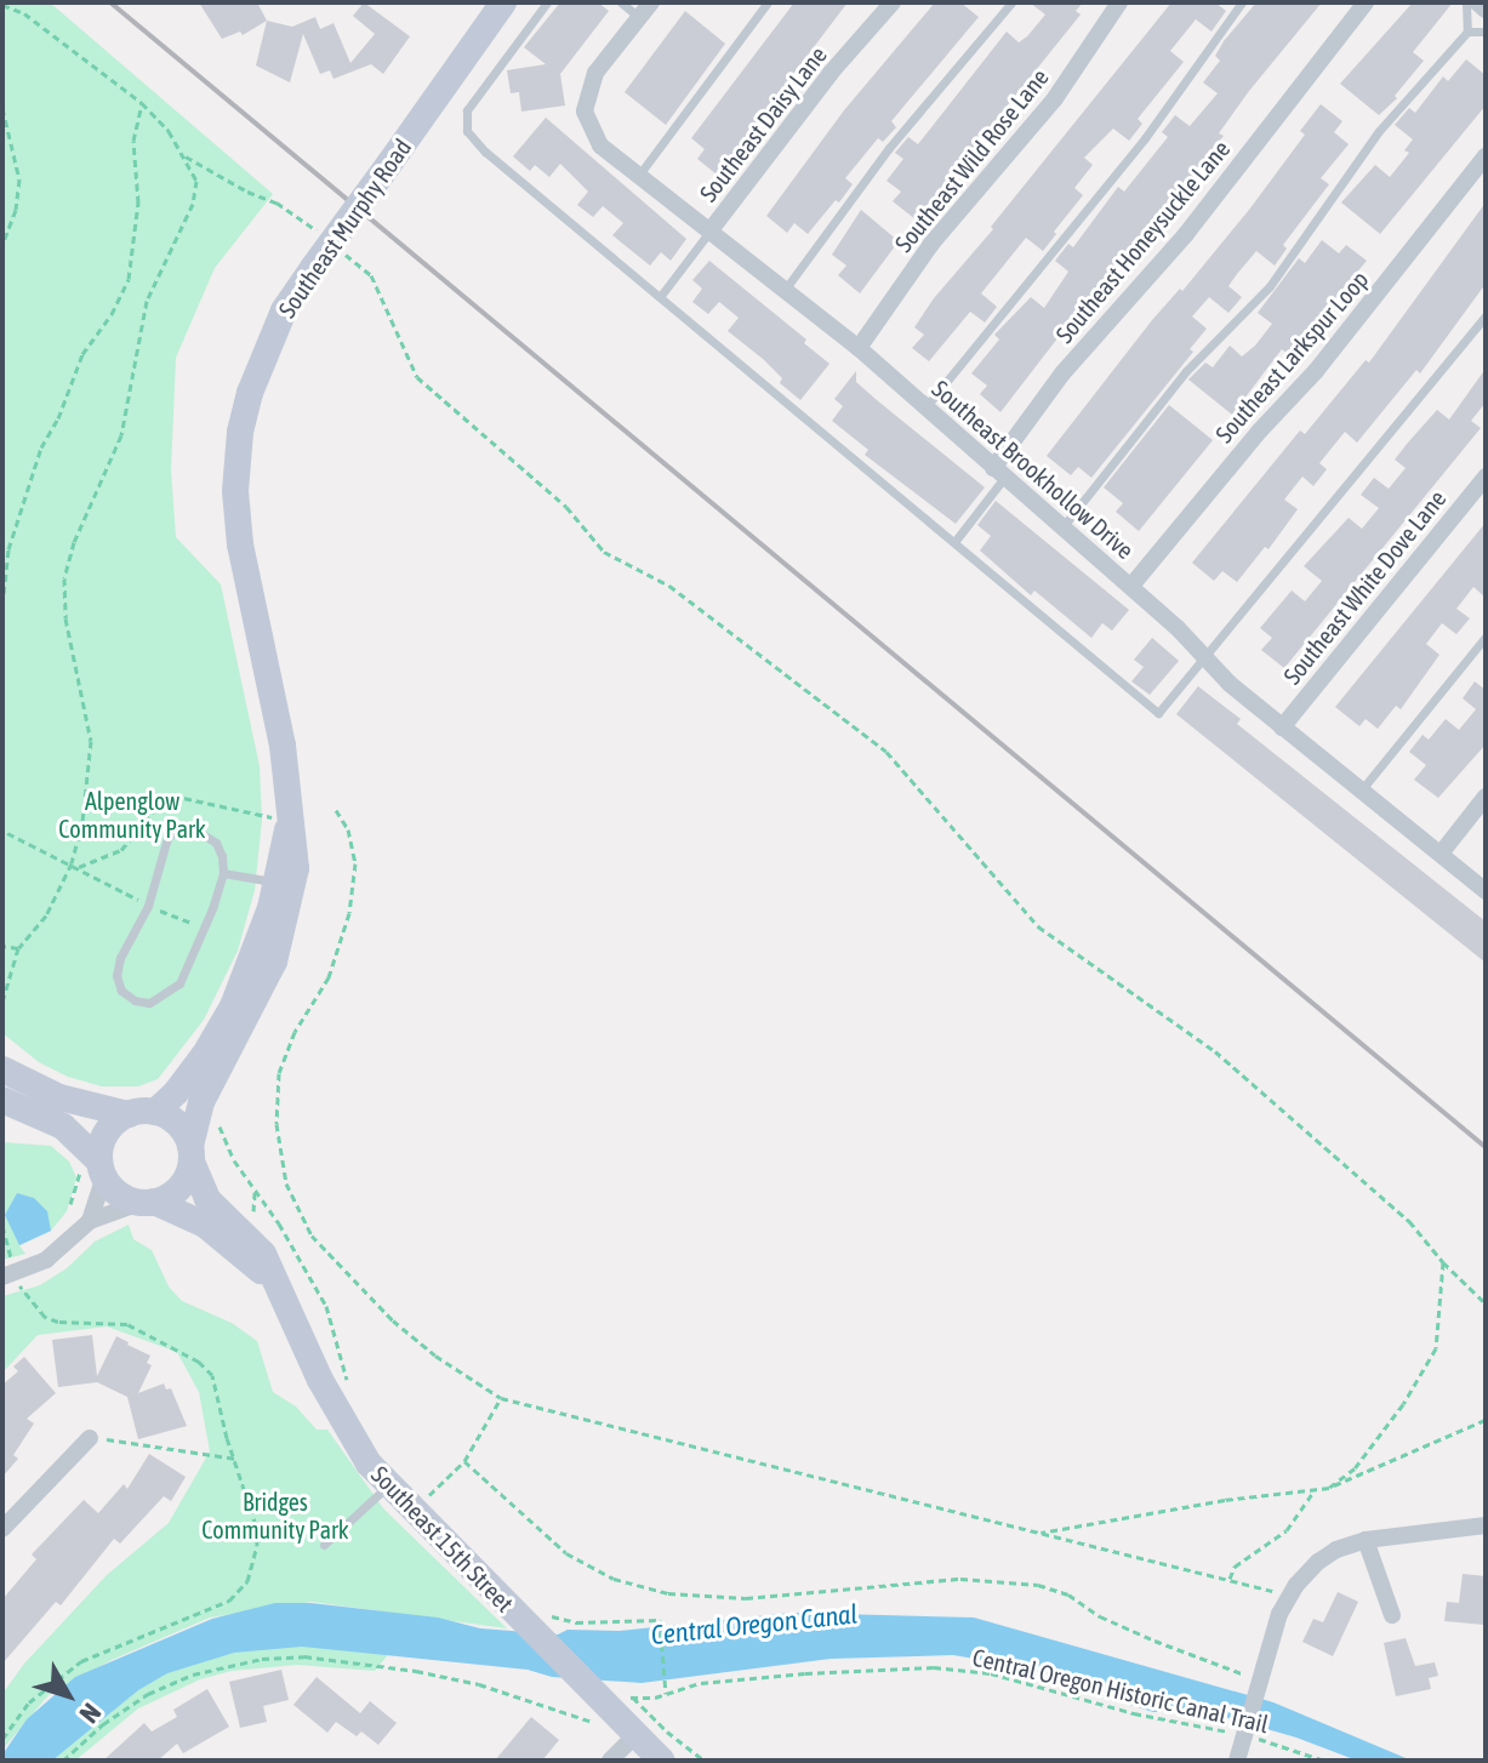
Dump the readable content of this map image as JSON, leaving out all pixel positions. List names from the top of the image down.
{
  "streets": {
    "main road": ["Southeast Murphy Road", "Southeast 15th Street"],
    "street": [
      "Southeast Daisy Lane",
      "Southeast Wild Rose Lane",
      "Southeast Honeysuckle Lane",
      "Southeast Larkspur Loop",
      "Southeast Brookhollow Drive",
      "Southeast White Dove Lane"
    ],
    "path": ["Central Oregon Historic Canal Trail"]
  },
  "crossings": [
    ["Southeast Daisy Lane", "Southeast Brookhollow Drive"],
    ["Southeast Wild Rose Lane", "Southeast Brookhollow Drive"],
    ["Southeast Murphy Road", "Southeast 15th Street"],
    ["Southeast Honeysuckle Lane", "Southeast Brookhollow Drive"],
    ["Southeast Larkspur Loop", "Southeast Brookhollow Drive"],
    ["Southeast Brookhollow Drive", "Southeast White Dove Lane"]
  ],
  "water": ["Central Oregon Canal"],
  "parks": ["Alpenglow Community Park", "Bridges Community Park"],
  "north": "bottom right"
}
